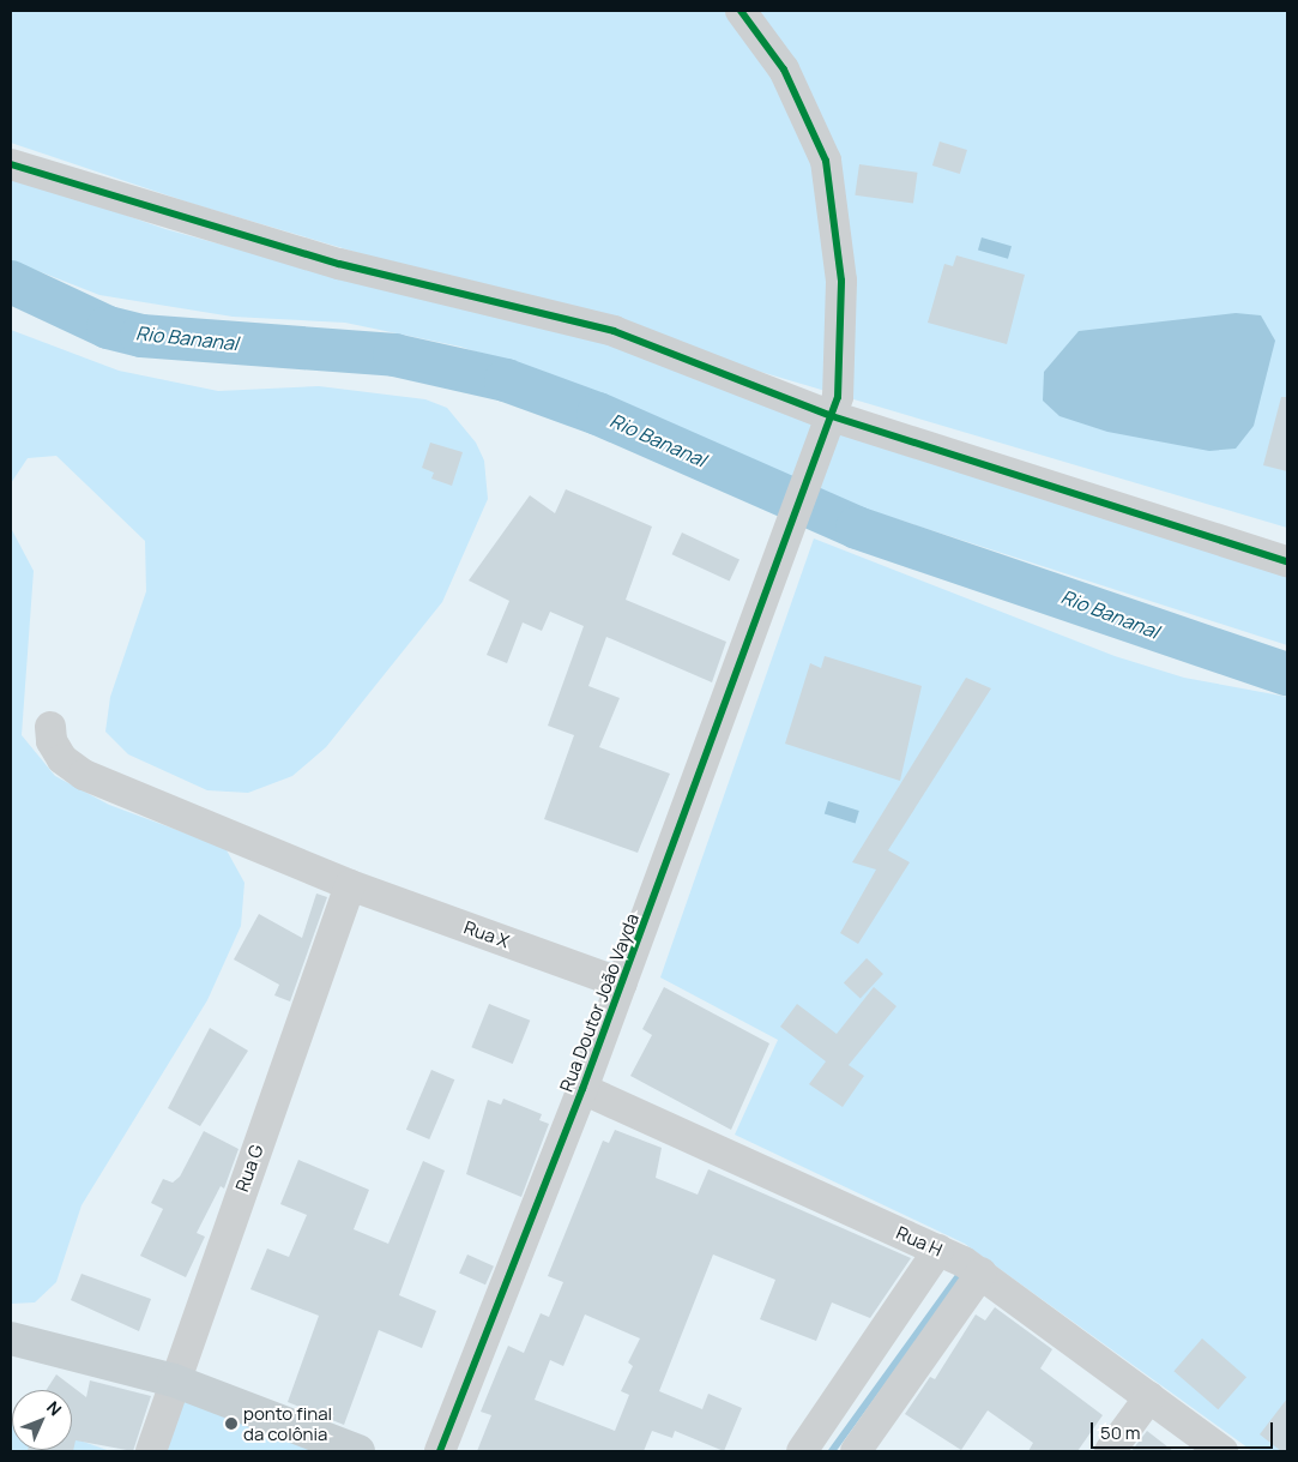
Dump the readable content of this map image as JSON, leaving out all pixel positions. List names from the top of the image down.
{
  "streets": {
    "street": [
      "Rua X",
      "Rua Doutor João Vayda",
      "Rua G",
      "Rua H"
    ]
  },
  "crossings": [
    ["Rua X", "Rua Doutor João Vayda"],
    ["Rua X", "Rua G"],
    ["Rua Doutor João Vayda", "Rua H"]
  ],
  "water": ["Rio Bananal"],
  "places": ["ponto final da colônia"],
  "scale_bar": "50 m",
  "north": "top right"
}
